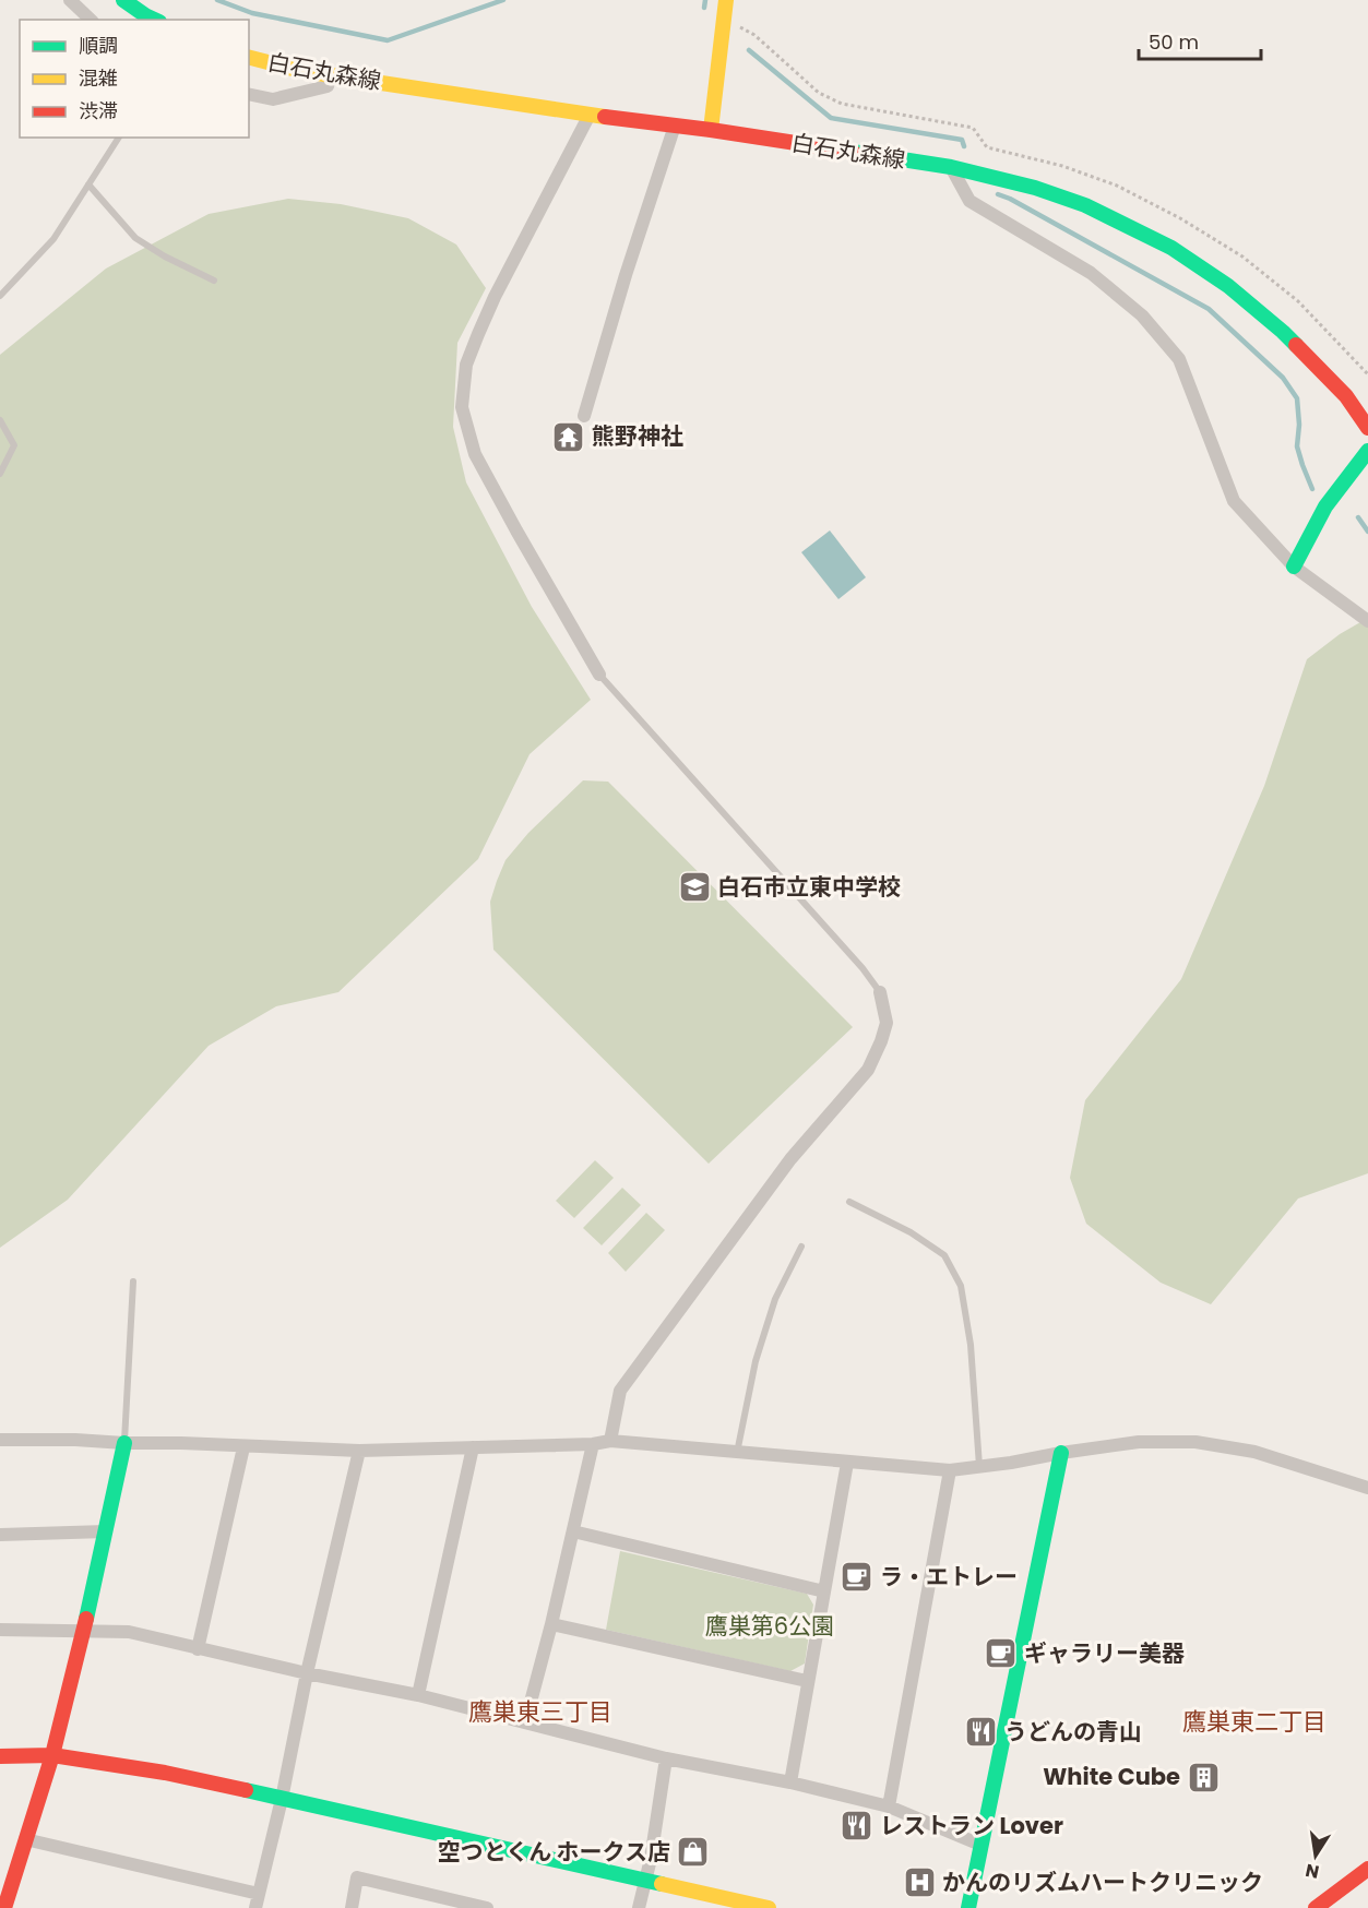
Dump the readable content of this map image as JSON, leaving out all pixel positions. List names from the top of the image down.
{
  "streets": {
    "street": ["白石丸森線"]
  },
  "districts": ["鷹巣東三丁目", "鷹巣東二丁目"],
  "parks": ["鷹巣第6公園"],
  "places": {
    "temple": ["熊野神社"],
    "school or university": ["白石市立東中学校"],
    "cafe": ["ラ・エトレー", "ギャラリー美器"],
    "restaurant": ["うどんの青山", "レストラン Lover"],
    "building": ["White Cube"],
    "shop": ["空つとくん ホークス店"],
    "hospital": ["かんのリズムハートクリニック"]
  },
  "legend": ["順調", "混雑", "渋滞"],
  "scale_bar": "50 m",
  "north": "bottom"
}
